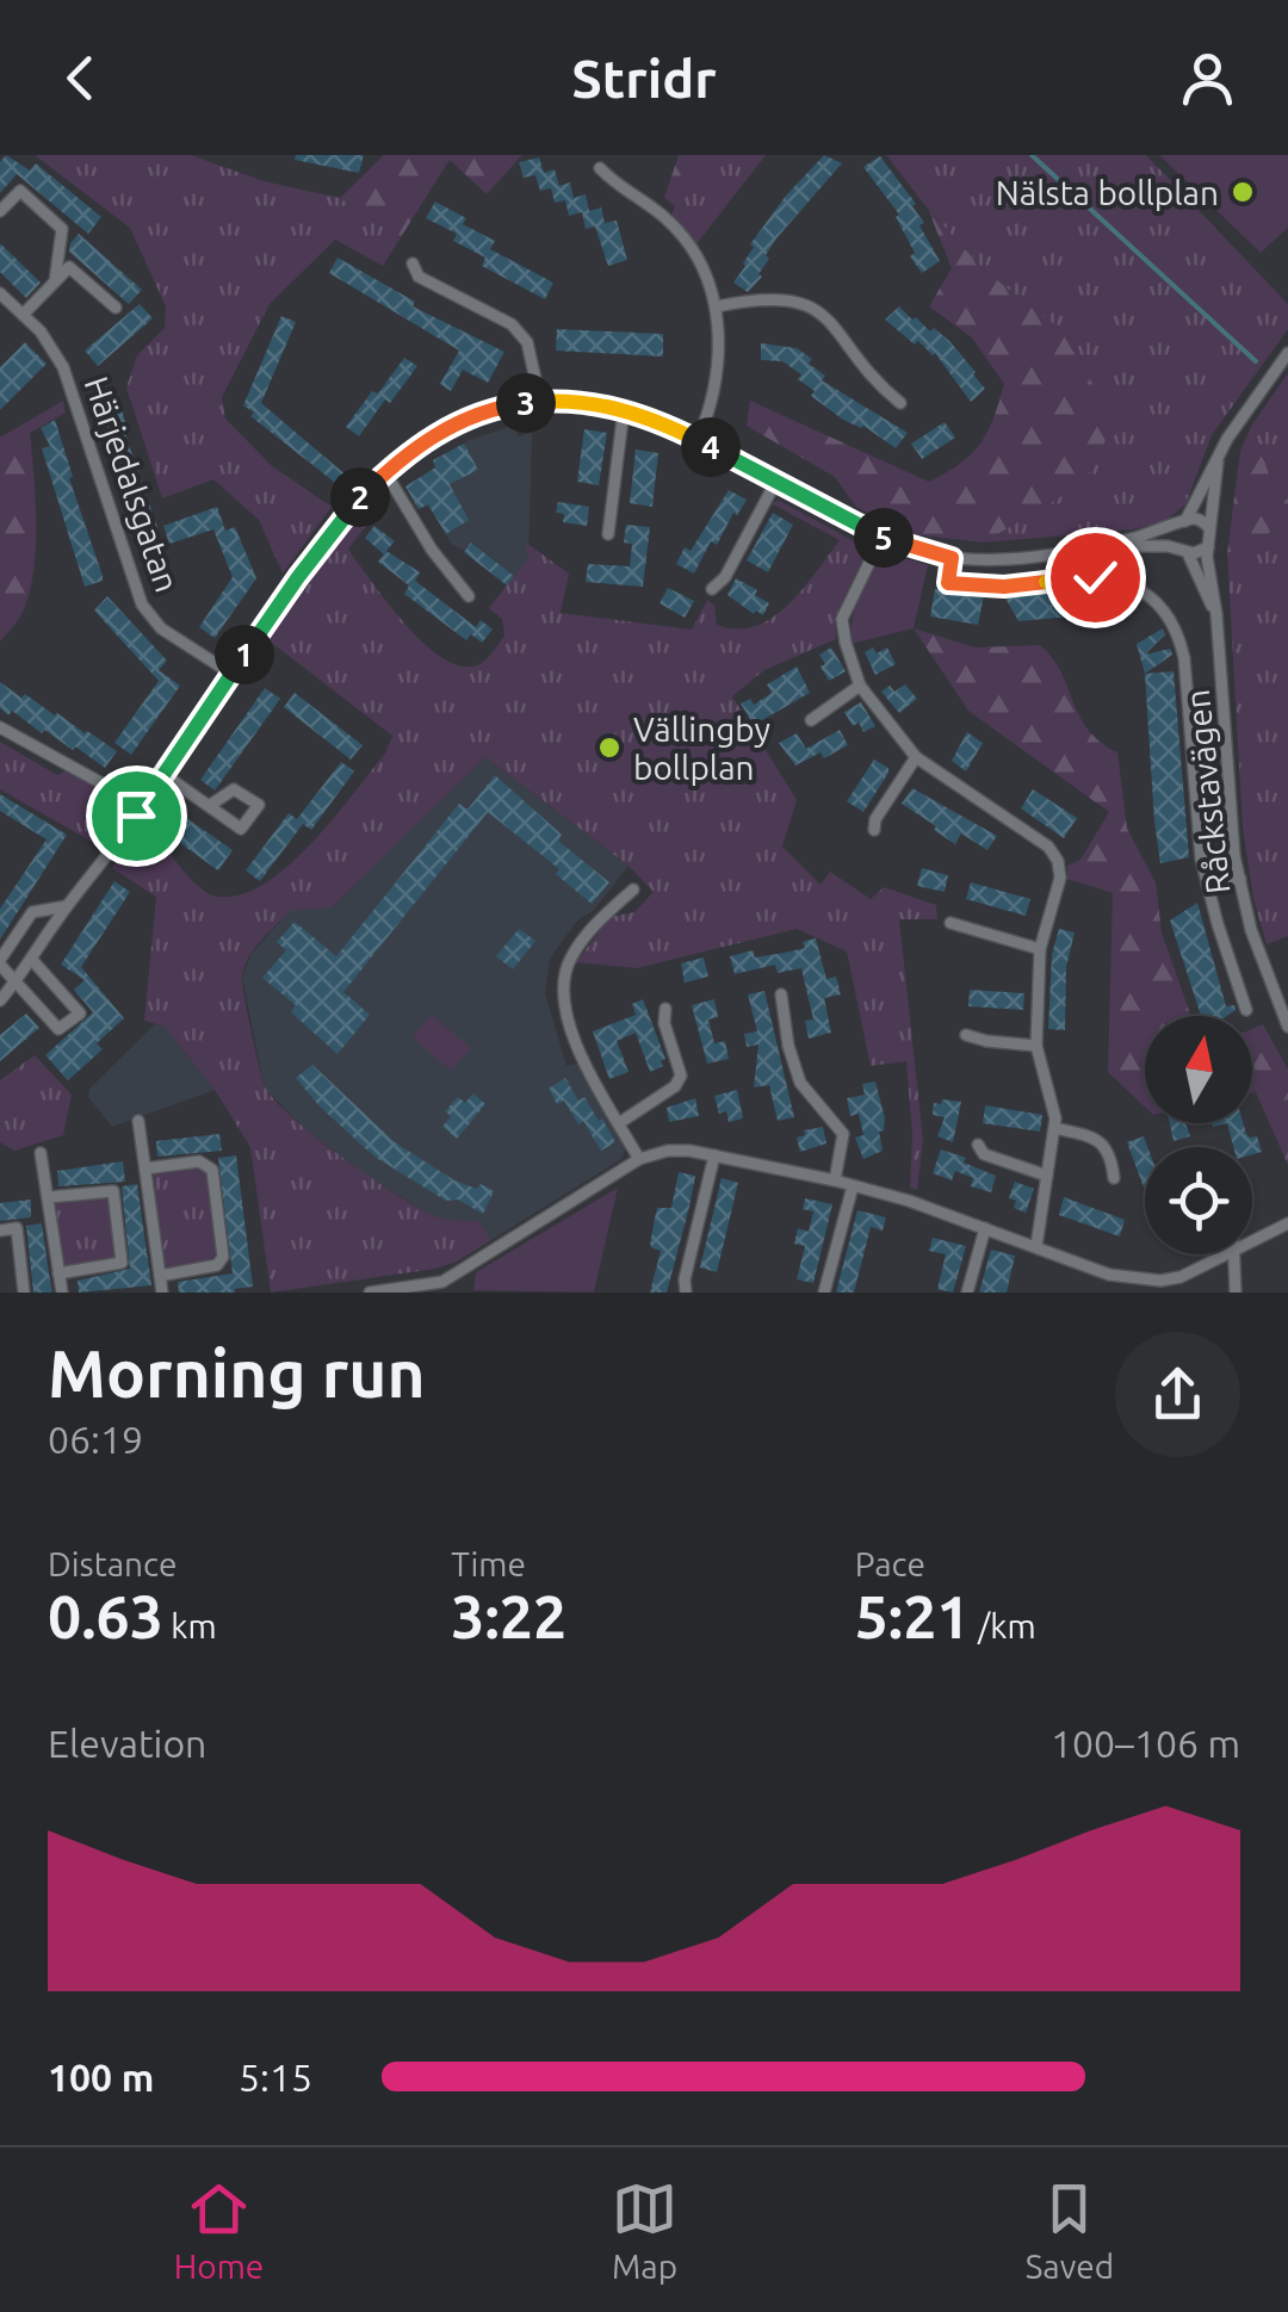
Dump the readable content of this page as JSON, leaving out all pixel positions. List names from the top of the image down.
{
  "streets": {
    "street": ["Härjedalsgatan", "Råckstavägen"]
  },
  "places": ["Nälsta bollplan", "Vällingby bollplan"],
  "north": "top",
  "page": {
    "header": "Stridr",
    "pins": [
      "3",
      "4",
      "2",
      "5",
      "1"
    ],
    "heading": ["Morning run", "06:19"],
    "stats": [
      ["Distance", "0.63 km"],
      ["Time", "3:22"],
      ["Pace", "5:21 /km"]
    ],
    "chart": ["Elevation", "100–106 m"],
    "list": [
      {
        "name": "100 m",
        "note": "5:15"
      }
    ],
    "tabs": ["Home", "Map", "Saved"]
  }
}
